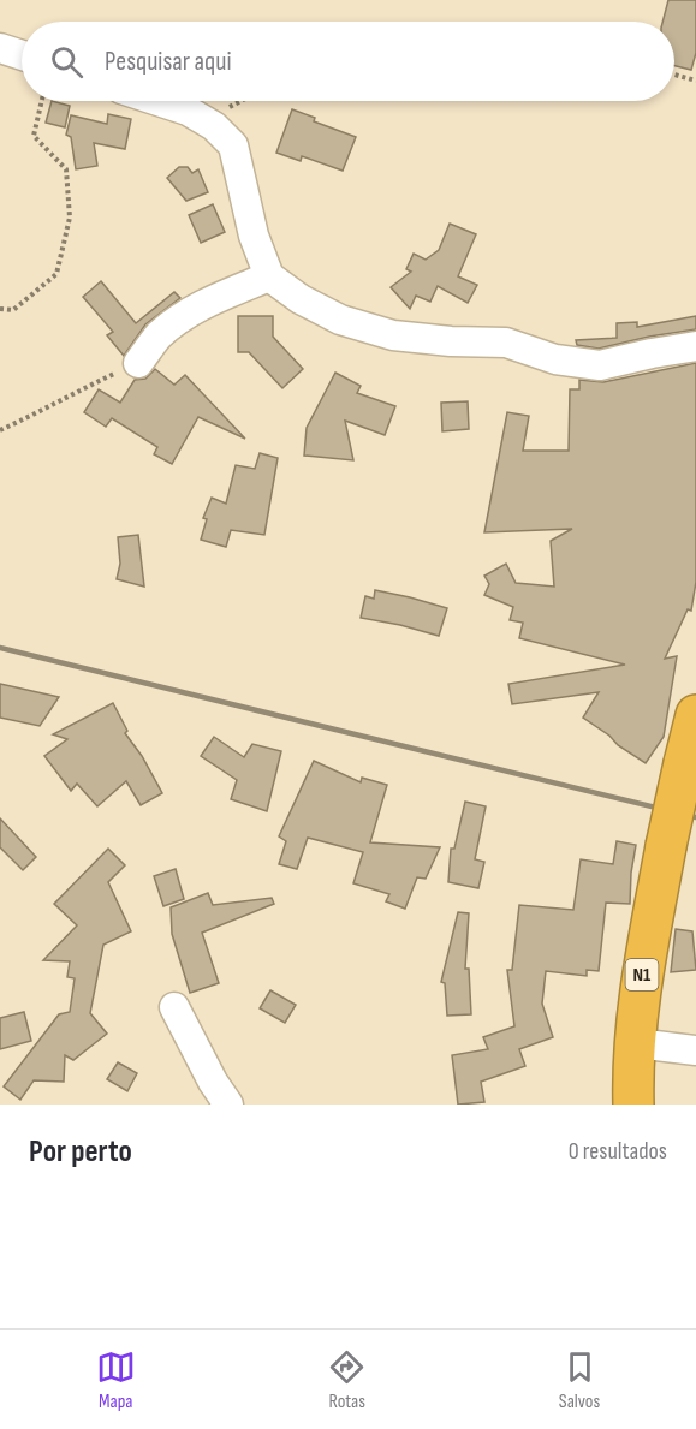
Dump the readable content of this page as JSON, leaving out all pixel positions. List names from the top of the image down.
{
  "streets": {
    "highway": ["N1"]
  },
  "page": {
    "search": "Pesquisar aqui",
    "heading": ["Por perto", "0 resultados"],
    "nav": ["Mapa", "Rotas", "Salvos"]
  }
}
